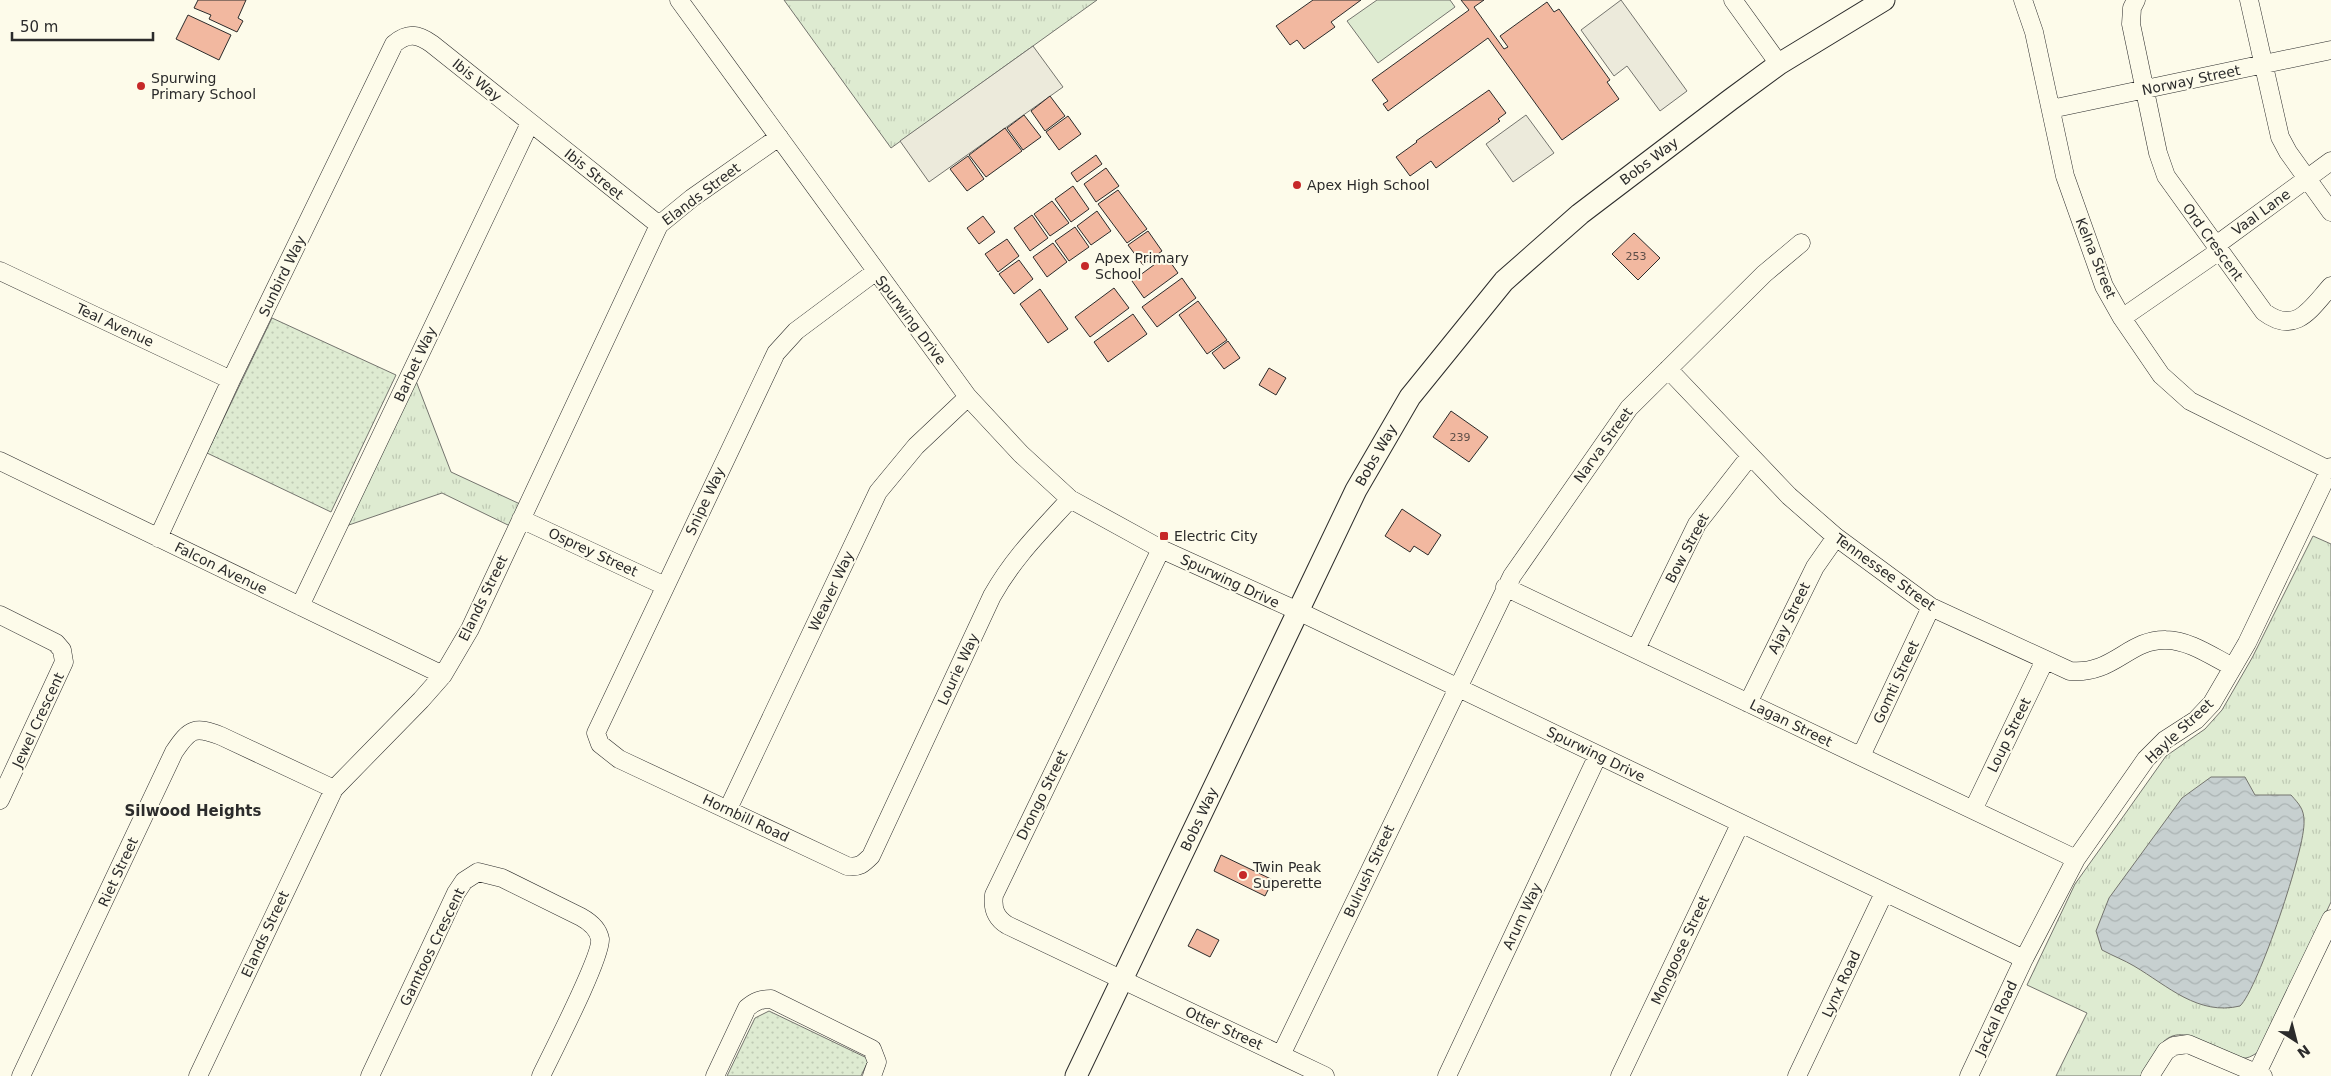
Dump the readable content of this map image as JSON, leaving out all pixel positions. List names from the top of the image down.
{
  "streets": {
    "street": [
      "Ibis Way",
      "Norway Street",
      "Bobs Way",
      "Ibis Street",
      "Elands Street",
      "Vaal Lane",
      "Ord Crescent",
      "Kelna Street",
      "Sunbird Way",
      "Spurwing Drive",
      "Teal Avenue",
      "Barbet Way",
      "Narva Street",
      "Snipe Way",
      "Bow Street",
      "Osprey Street",
      "Falcon Avenue",
      "Tennessee Street",
      "Weaver Way",
      "Ajay Street",
      "Lourie Way",
      "Gomti Street",
      "Jewel Crescent",
      "Lagan Street",
      "Hayle Street",
      "Loup Street",
      "Drongo Street",
      "Hornbill Road",
      "Bulrush Street",
      "Riet Street",
      "Arum Way",
      "Gamtoos Crescent",
      "Mongoose Street",
      "Lynx Road",
      "Jackal Road",
      "Otter Street"
    ]
  },
  "crossings": [
    ["Ibis Way", "Ibis Street"],
    ["Ibis Way", "Sunbird Way"],
    ["Ibis Way", "Barbet Way"],
    ["Norway Street", "Ord Crescent"],
    ["Norway Street", "Kelna Street"],
    ["Bobs Way", "Spurwing Drive"],
    ["Bobs Way", "Drongo Street"],
    ["Bobs Way", "Otter Street"],
    ["Ibis Street", "Elands Street"],
    ["Ibis Street", "Barbet Way"],
    ["Elands Street", "Spurwing Drive"],
    ["Elands Street", "Osprey Street"],
    ["Elands Street", "Falcon Avenue"],
    ["Elands Street", "Riet Street"],
    ["Vaal Lane", "Ord Crescent"],
    ["Vaal Lane", "Kelna Street"],
    ["Kelna Street", "Hayle Street"],
    ["Sunbird Way", "Teal Avenue"],
    ["Sunbird Way", "Falcon Avenue"],
    ["Spurwing Drive", "Narva Street"],
    ["Spurwing Drive", "Snipe Way"],
    ["Spurwing Drive", "Weaver Way"],
    ["Spurwing Drive", "Lourie Way"],
    ["Spurwing Drive", "Hayle Street"],
    ["Spurwing Drive", "Drongo Street"],
    ["Spurwing Drive", "Bulrush Street"],
    ["Spurwing Drive", "Arum Way"],
    ["Spurwing Drive", "Mongoose Street"],
    ["Spurwing Drive", "Lynx Road"],
    ["Spurwing Drive", "Jackal Road"],
    ["Barbet Way", "Falcon Avenue"],
    ["Narva Street", "Tennessee Street"],
    ["Narva Street", "Lagan Street"],
    ["Narva Street", "Bulrush Street"],
    ["Snipe Way", "Osprey Street"],
    ["Snipe Way", "Hornbill Road"],
    ["Bow Street", "Tennessee Street"],
    ["Bow Street", "Lagan Street"],
    ["Tennessee Street", "Ajay Street"],
    ["Tennessee Street", "Gomti Street"],
    ["Tennessee Street", "Hayle Street"],
    ["Tennessee Street", "Loup Street"],
    ["Weaver Way", "Hornbill Road"],
    ["Ajay Street", "Lagan Street"],
    ["Lourie Way", "Hornbill Road"],
    ["Gomti Street", "Lagan Street"],
    ["Lagan Street", "Hayle Street"],
    ["Lagan Street", "Loup Street"],
    ["Hayle Street", "Jackal Road"],
    ["Drongo Street", "Otter Street"],
    ["Bulrush Street", "Otter Street"]
  ],
  "districts": ["Silwood Heights"],
  "places": {
    "other": [
      "Spurwing Primary School",
      "Apex High School",
      "Apex Primary School",
      "Twin Peak Superette"
    ],
    "transit": ["Electric City"]
  },
  "house_numbers": ["253", "239"],
  "scale_bar": "50 m",
  "north": "bottom right"
}
